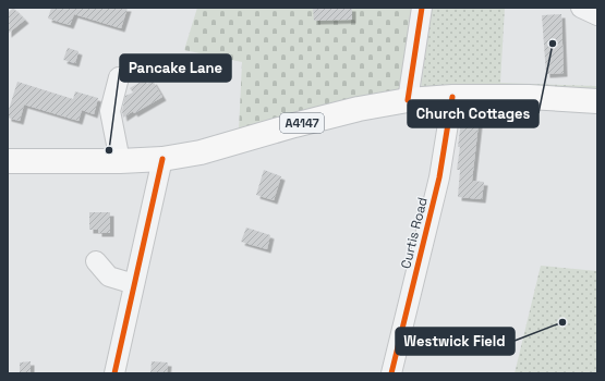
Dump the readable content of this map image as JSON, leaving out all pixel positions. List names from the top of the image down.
{
  "streets": {
    "main road": ["A4147"],
    "street": ["Curtis Road"]
  },
  "crossings": [
    ["A4147", "Curtis Road"]
  ],
  "places": ["Church Cottages", "Pancake Lane", "Westwick Field"]
}
